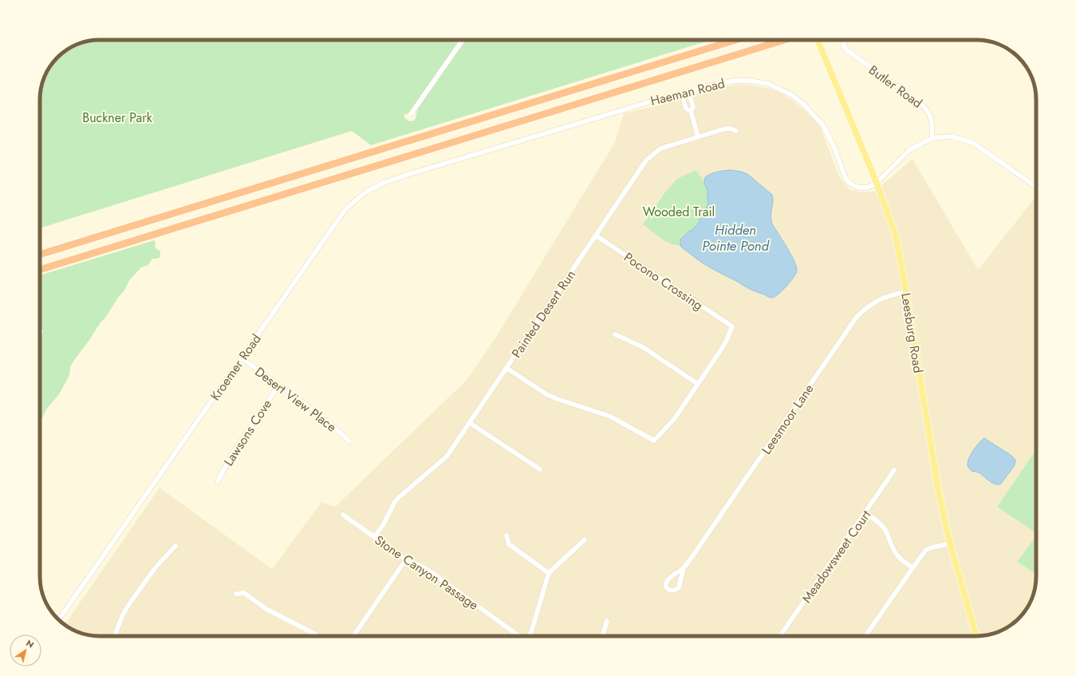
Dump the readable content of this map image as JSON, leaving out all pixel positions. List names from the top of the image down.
{
  "streets": {
    "main road": ["Leesburg Road"],
    "street": [
      "Butler Road",
      "Haeman Road",
      "Pocono Crossing",
      "Painted Desert Run",
      "Kroemer Road",
      "Desert View Place",
      "Leesmoor Lane",
      "Lawsons Cove",
      "Meadowsweet Court",
      "Stone Canyon Passage"
    ]
  },
  "crossings": [
    ["Haeman Road", "Leesburg Road"],
    ["Haeman Road", "Kroemer Road"],
    ["Pocono Crossing", "Painted Desert Run"],
    ["Painted Desert Run", "Stone Canyon Passage"],
    ["Leesburg Road", "Leesmoor Lane"],
    ["Kroemer Road", "Desert View Place"],
    ["Desert View Place", "Lawsons Cove"]
  ],
  "water": ["Hidden Pointe Pond"],
  "parks": ["Buckner Park", "Wooded Trail"],
  "north": "top right"
}
